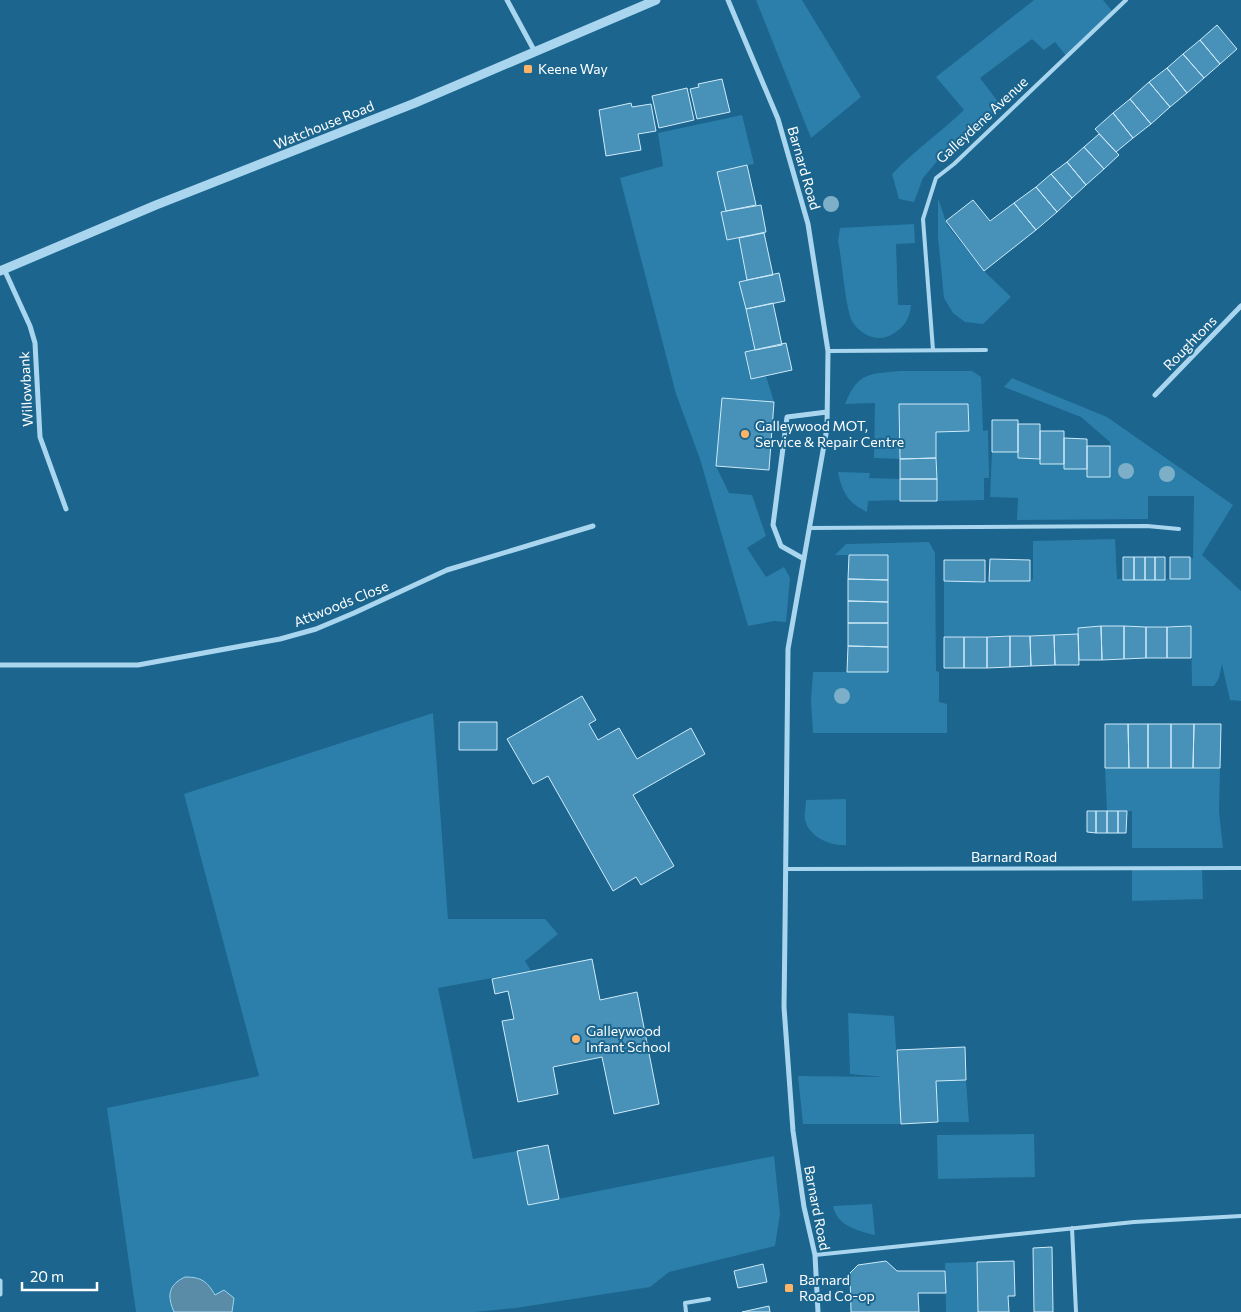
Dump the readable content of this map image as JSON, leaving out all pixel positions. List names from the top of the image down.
{
  "streets": {
    "street": [
      "Watchouse Road",
      "Barnard Road",
      "Roughtons",
      "Willowbank",
      "Attwoods Close"
    ],
    "lane": ["Galleydene Avenue"]
  },
  "crossings": [
    ["Watchouse Road", "Willowbank"]
  ],
  "places": {
    "transit": ["Keene Way", "Barnard Road Co-op"],
    "other": ["Galleywood MOT, Service & Repair Centre", "Galleywood Infant School"]
  },
  "scale_bar": "20 m"
}
